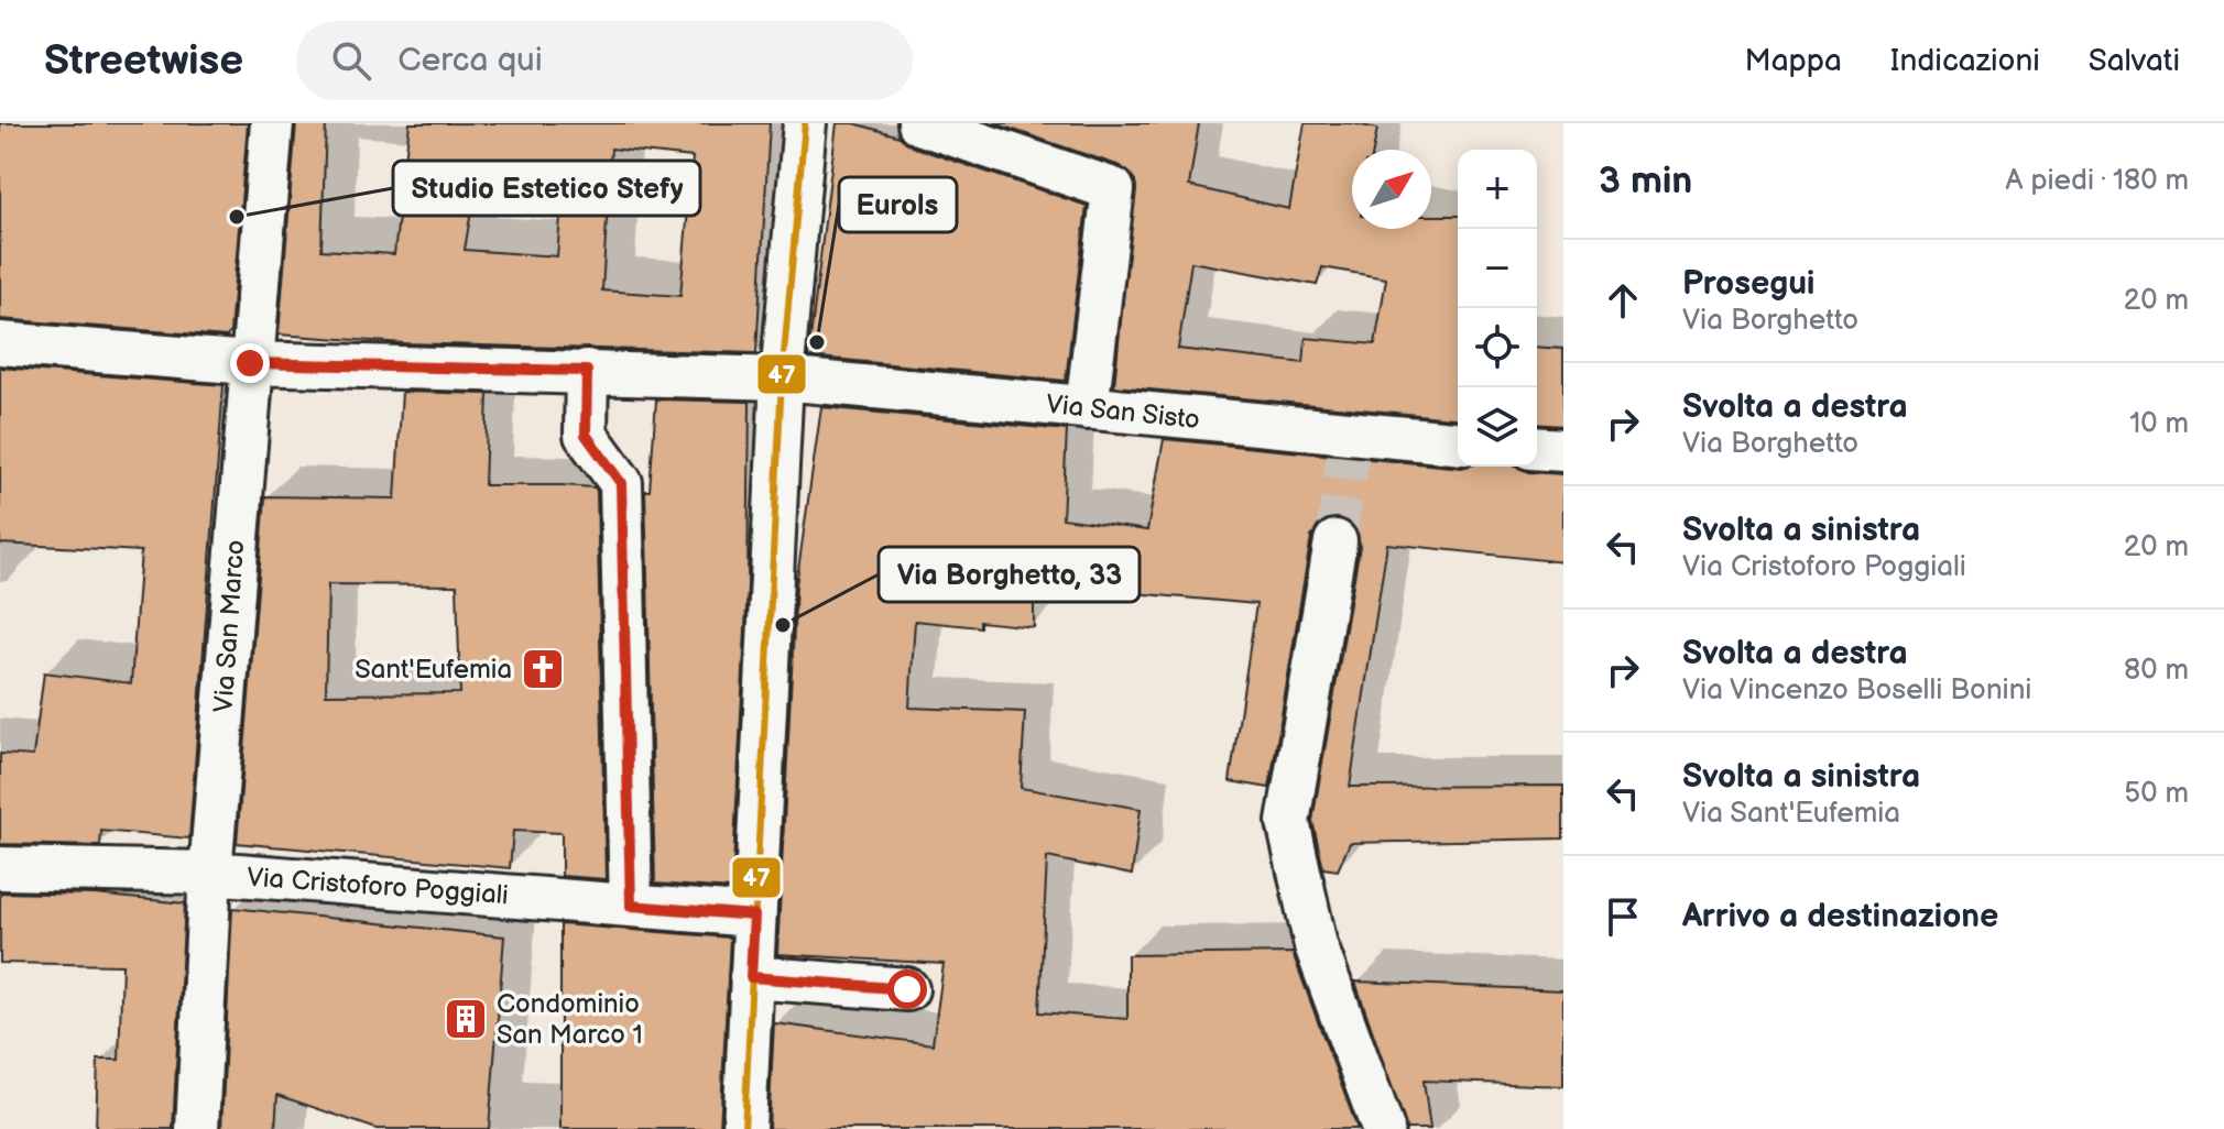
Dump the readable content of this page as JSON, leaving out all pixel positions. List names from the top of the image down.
{
  "streets": {
    "street": ["Via San Sisto", "Via San Marco", "Via Cristoforo Poggiali"]
  },
  "crossings": [
    ["Via San Sisto", "Via San Marco"],
    ["Via San Marco", "Via Cristoforo Poggiali"]
  ],
  "places": {
    "other": ["Studio Estetico Stefy", "Eurols", "Via Borghetto, 33"],
    "church": ["Sant'Eufemia"],
    "building": ["Condominio San Marco 1"]
  },
  "lines": ["transit line 47"],
  "north": "top right",
  "page": {
    "header": "Streetwise",
    "search": "Cerca qui",
    "nav": ["Mappa", "Indicazioni", "Salvati"],
    "heading": ["3 min", "A piedi · 180 m"],
    "map_buttons": ["+", "−"],
    "list": [
      ["Prosegui", "Via Borghetto", "20 m"],
      ["Svolta a destra", "Via Borghetto", "10 m"],
      ["Svolta a sinistra", "Via Cristoforo Poggiali", "20 m"],
      ["Svolta a destra", "Via Vincenzo Boselli Bonini", "80 m"],
      ["Svolta a sinistra", "Via Sant'Eufemia", "50 m"],
      "Arrivo a destinazione"
    ]
  }
}
